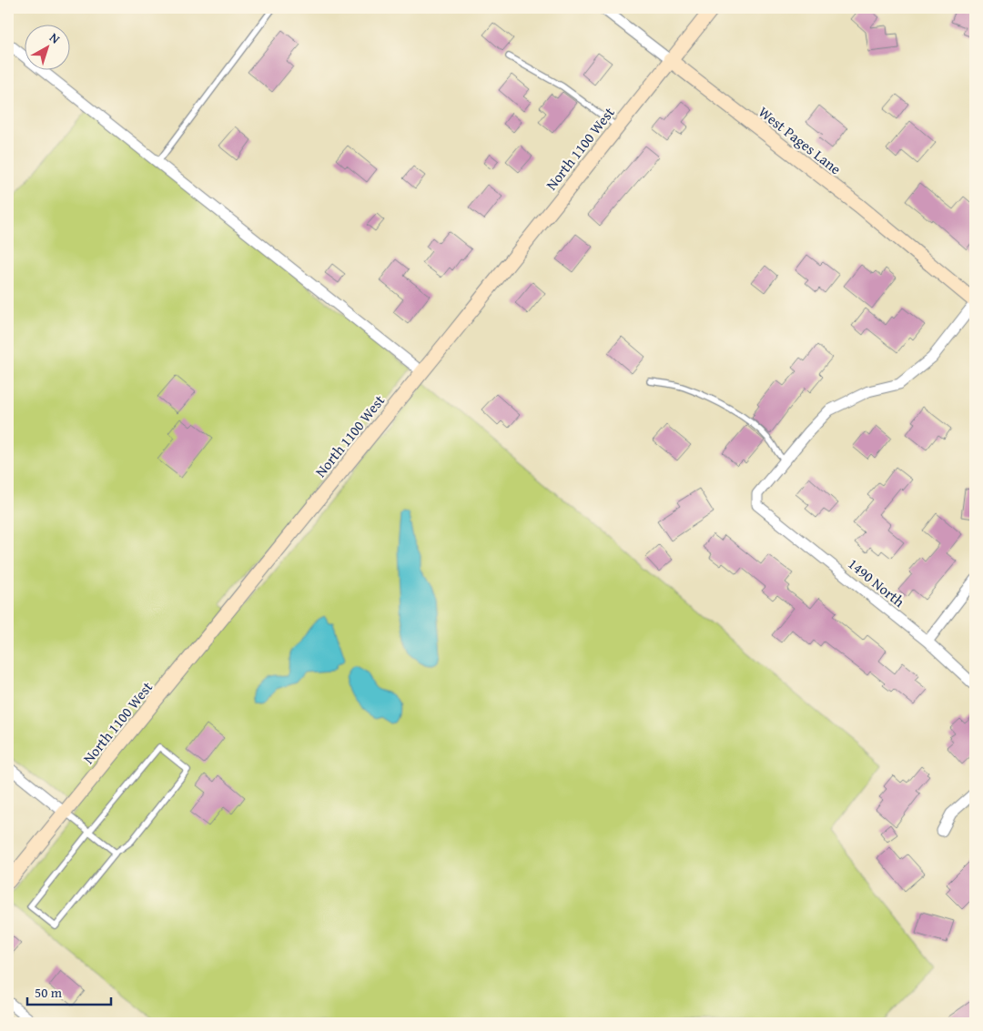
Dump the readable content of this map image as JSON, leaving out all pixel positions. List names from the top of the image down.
{
  "streets": {
    "street": ["West Pages Lane", "North 1100 West", "1490 North"]
  },
  "crossings": [
    ["West Pages Lane", "North 1100 West"]
  ],
  "scale_bar": "50 m",
  "north": "top right"
}
